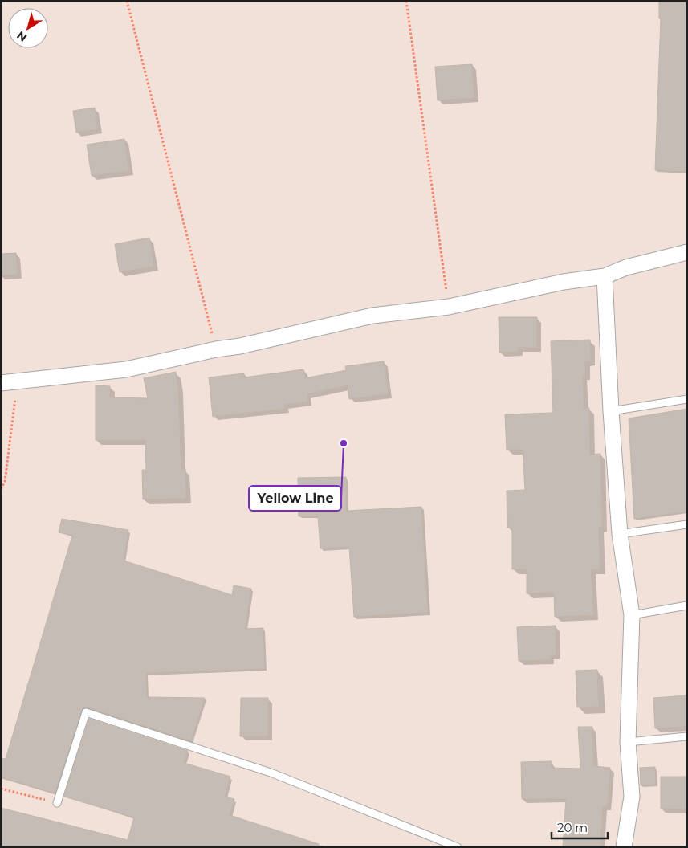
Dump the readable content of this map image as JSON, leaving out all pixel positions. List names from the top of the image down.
{
  "places": ["Yellow Line"],
  "scale_bar": "20 m",
  "north": "bottom left"
}
